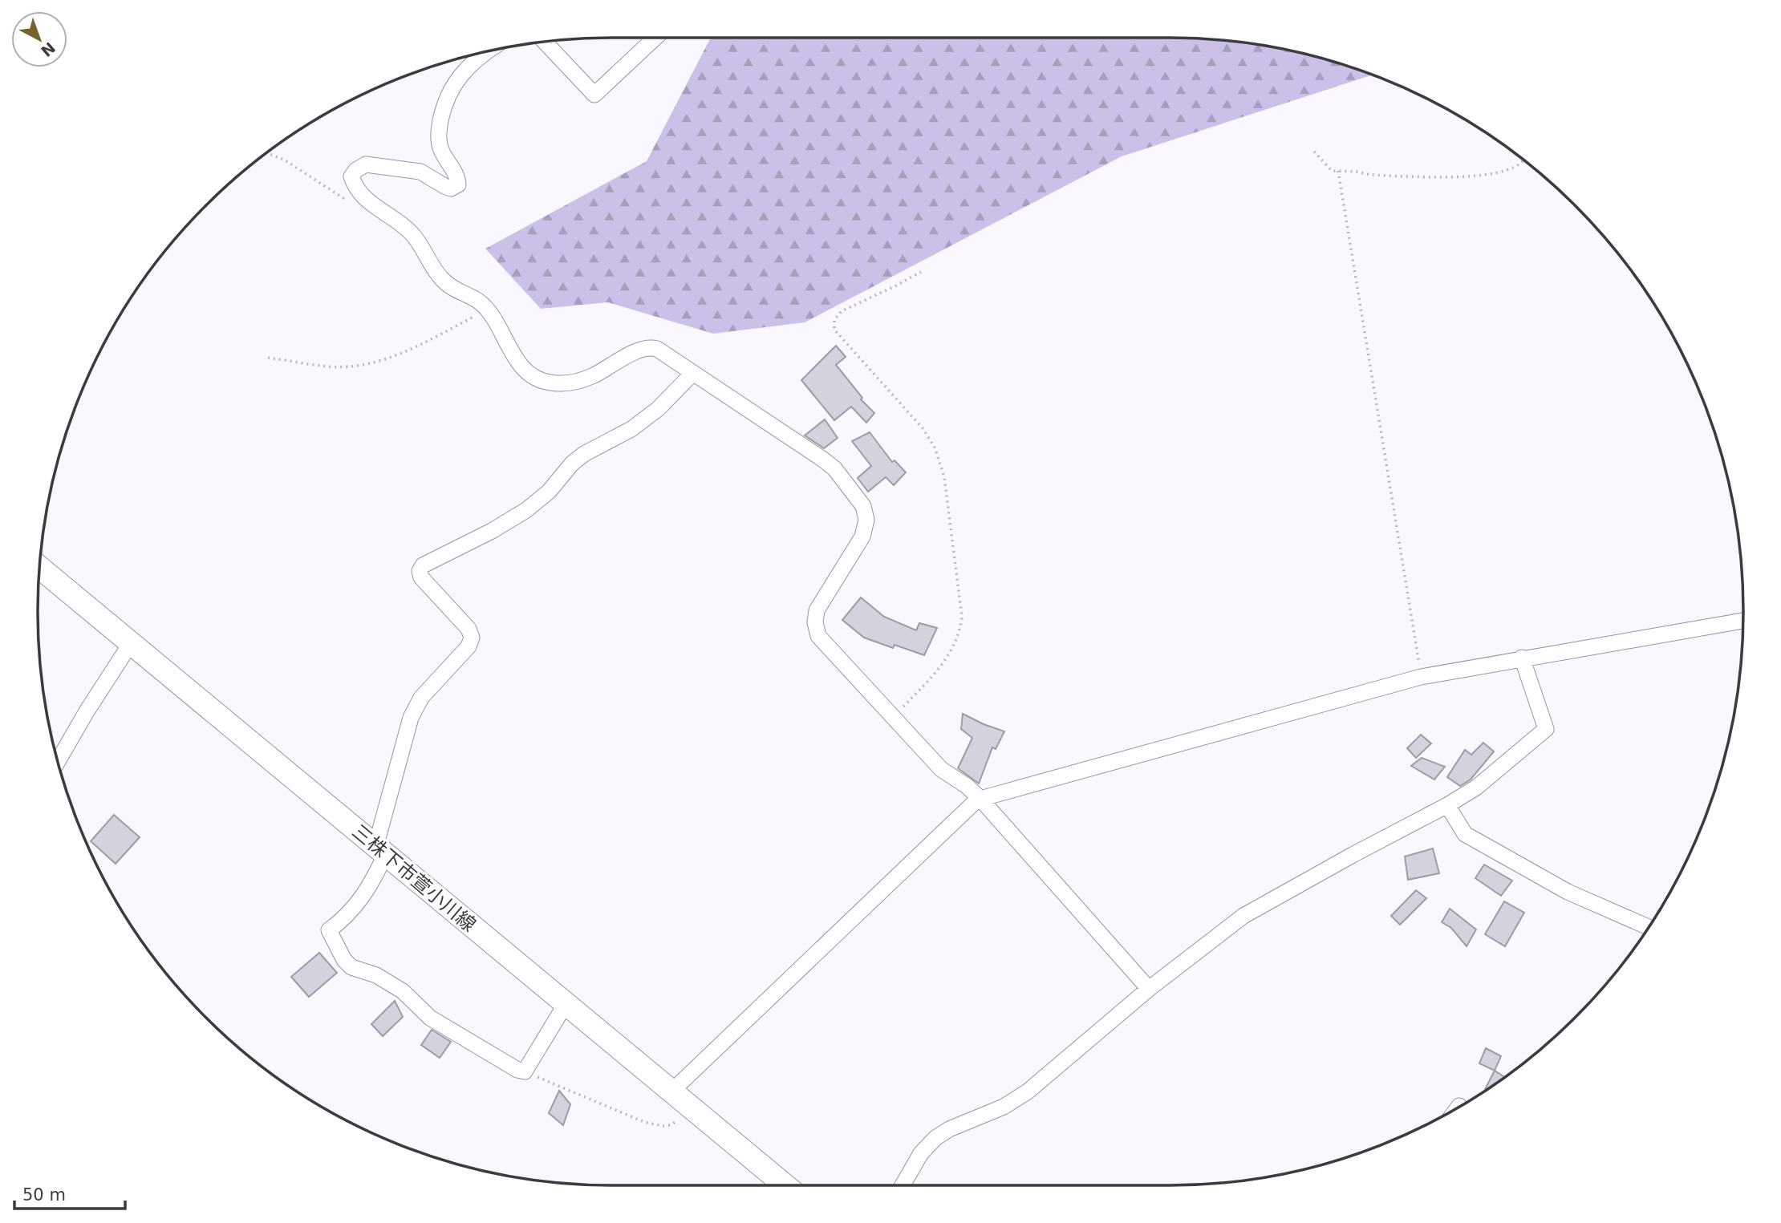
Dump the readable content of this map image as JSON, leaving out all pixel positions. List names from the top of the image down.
{
  "streets": {
    "main road": ["三株下市萱小川線"]
  },
  "scale_bar": "50 m",
  "north": "bottom right"
}
